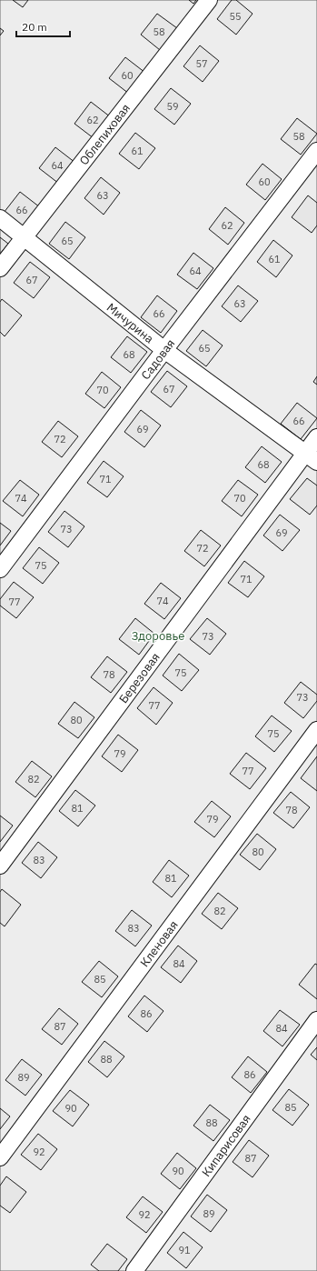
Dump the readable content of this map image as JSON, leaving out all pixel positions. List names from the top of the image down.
{
  "streets": {
    "street": [
      "Облепиховая",
      "Мичурина",
      "Садовая",
      "Березовая",
      "Кленовая",
      "Кипарисовая"
    ]
  },
  "crossings": [
    ["Облепиховая", "Мичурина"],
    ["Мичурина", "Садовая"],
    ["Мичурина", "Березовая"]
  ],
  "parks": ["Здоровье"],
  "house_numbers": [
    "55",
    "58",
    "57",
    "60",
    "59",
    "62",
    "58",
    "61",
    "64",
    "60",
    "63",
    "66",
    "62",
    "65",
    "61",
    "64",
    "67",
    "63",
    "66",
    "65",
    "68",
    "67",
    "70",
    "66",
    "69",
    "72",
    "68",
    "71",
    "74",
    "70",
    "73",
    "69",
    "72",
    "75",
    "71",
    "74",
    "77",
    "73",
    "75",
    "78",
    "73",
    "77",
    "80",
    "75",
    "79",
    "77",
    "82",
    "81",
    "78",
    "79",
    "80",
    "83",
    "81",
    "82",
    "83",
    "84",
    "85",
    "86",
    "87",
    "84",
    "88",
    "86",
    "89",
    "85",
    "90",
    "88",
    "92",
    "87",
    "90",
    "89",
    "92",
    "91"
  ],
  "scale_bar": "20 m"
}
